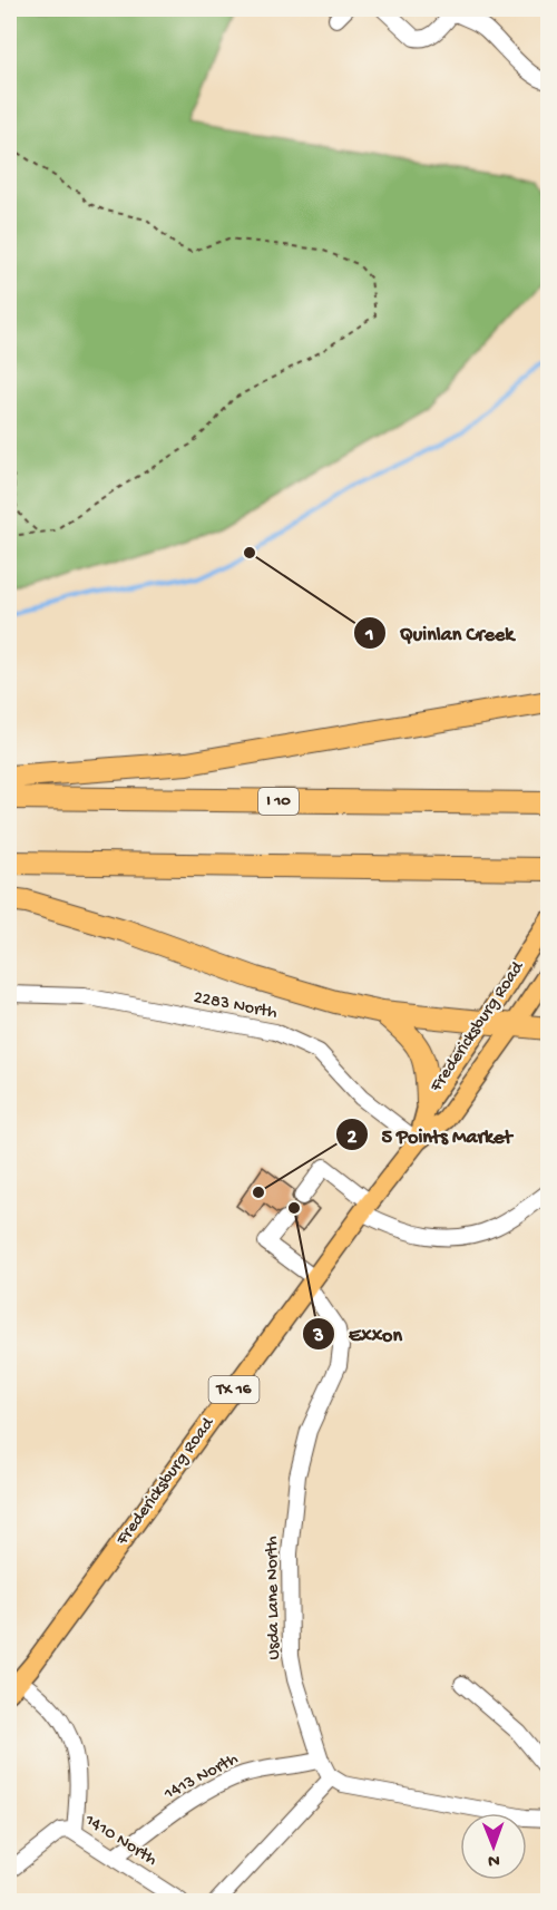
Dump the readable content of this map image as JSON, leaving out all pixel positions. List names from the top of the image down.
{
  "streets": {
    "highway": ["I 10"],
    "main road": ["Fredericksburg Road", "TX 16"],
    "street": [
      "2283 North",
      "Usda Lane North",
      "1413 North",
      "1410 North"
    ]
  },
  "crossings": [
    ["2283 North", "Fredericksburg Road"],
    ["Fredericksburg Road", "Usda Lane North"],
    ["Usda Lane North", "1413 North"],
    ["1413 North", "1410 North"]
  ],
  "places": ["Quinlan Creek", "5 Points Market", "Exxon"],
  "north": "bottom"
}
